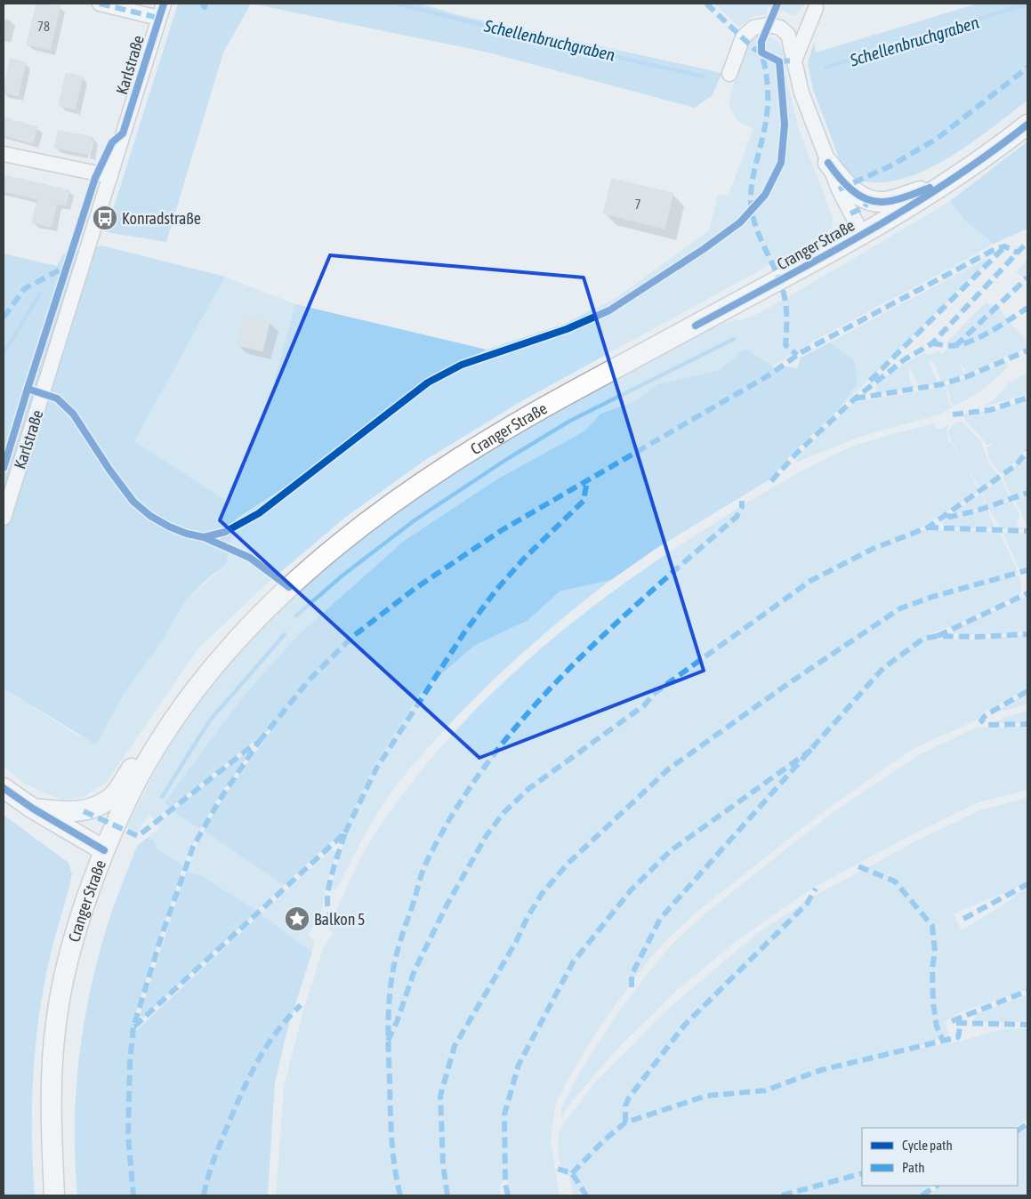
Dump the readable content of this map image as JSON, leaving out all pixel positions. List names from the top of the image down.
{
  "streets": {
    "main road": ["Cranger Straße"],
    "street": ["Karlstraße"]
  },
  "water": ["Schellenbruchgraben"],
  "places": {
    "bus stop": ["Konradstraße"],
    "place": ["Balkon 5"]
  },
  "house_numbers": ["78", "7"],
  "legend": ["Cycle path", "Path"]
}
